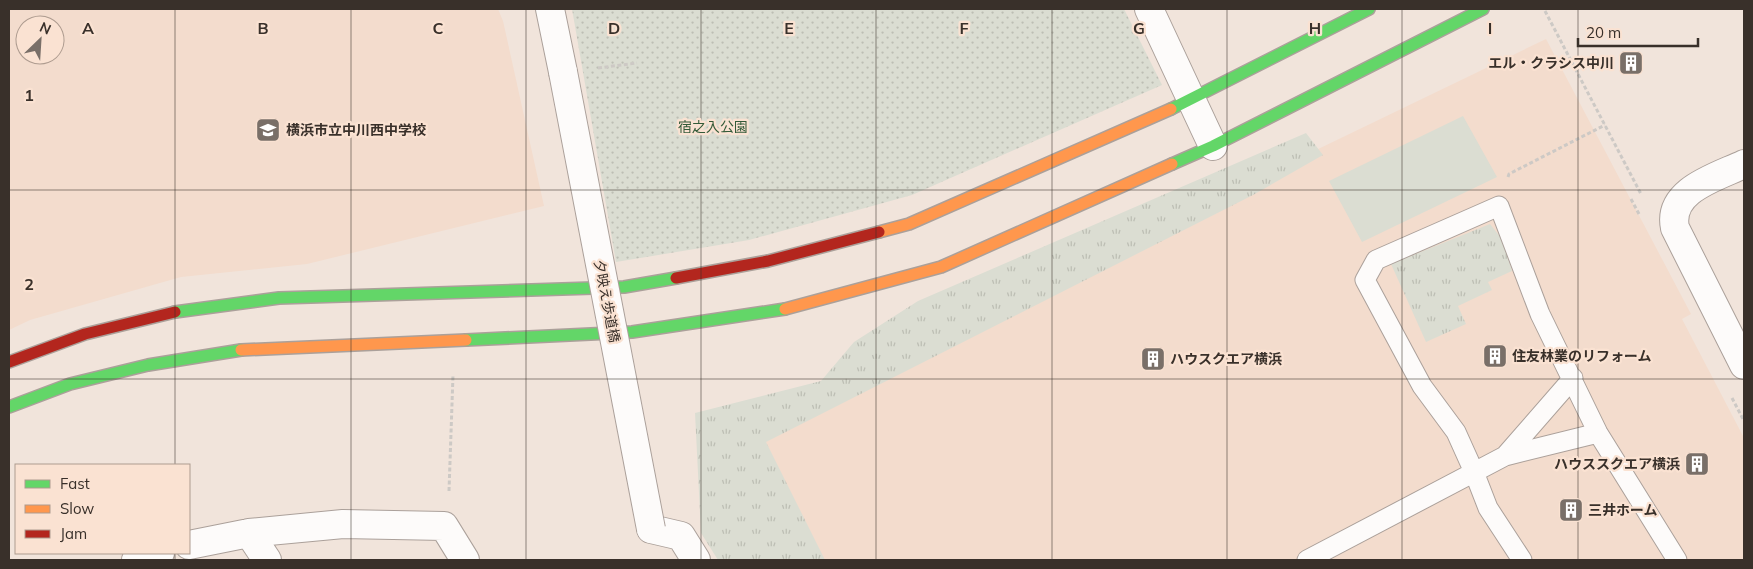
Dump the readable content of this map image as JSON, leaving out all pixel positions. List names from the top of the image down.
{
  "streets": {
    "street": ["夕映え歩道橋"]
  },
  "parks": ["宿之入公園"],
  "places": {
    "building": [
      "エル・クラシス中川",
      "住友林業のリフォーム",
      "ハウスクエア横浜",
      "ハウススクエア横浜",
      "三井ホーム"
    ],
    "school or university": ["横浜市立中川西中学校"]
  },
  "legend": ["Fast", "Slow", "Jam"],
  "scale_bar": "20 m",
  "north": "top right",
  "grid": {
    "columns": [
      "A",
      "B",
      "C",
      "D",
      "E",
      "F",
      "G",
      "H",
      "I"
    ],
    "rows": ["1", "2"]
  }
}
